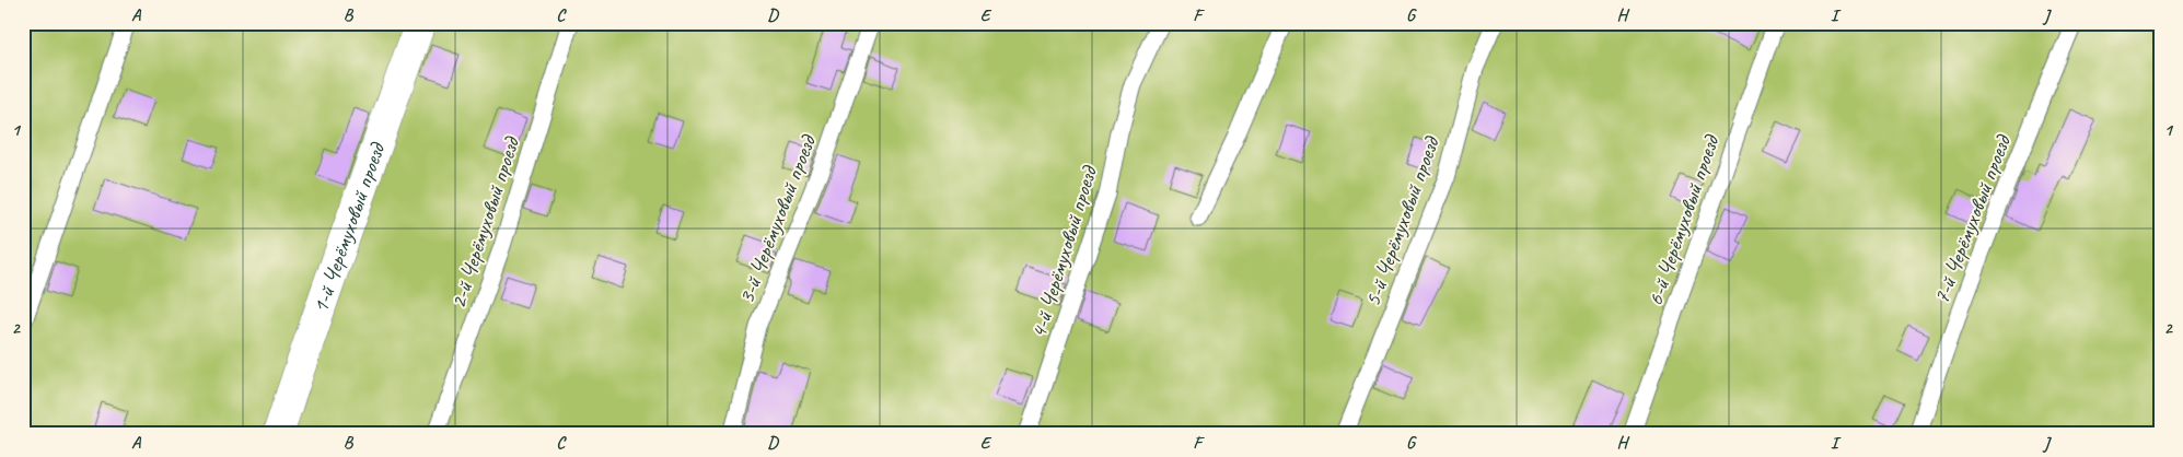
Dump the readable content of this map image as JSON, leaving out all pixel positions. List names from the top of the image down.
{
  "streets": {
    "street": ["1-й Черёмуховый проезд"],
    "lane": [
      "3-й Черёмуховый проезд",
      "7-й Черёмуховый проезд",
      "6-й Черёмуховый проезд",
      "5-й Черёмуховый проезд",
      "2-й Черёмуховый проезд",
      "4-й Черёмуховый проезд"
    ]
  },
  "grid": {
    "columns": [
      "A",
      "B",
      "C",
      "D",
      "E",
      "F",
      "G",
      "H",
      "I",
      "J"
    ],
    "rows": ["1", "2"]
  }
}
